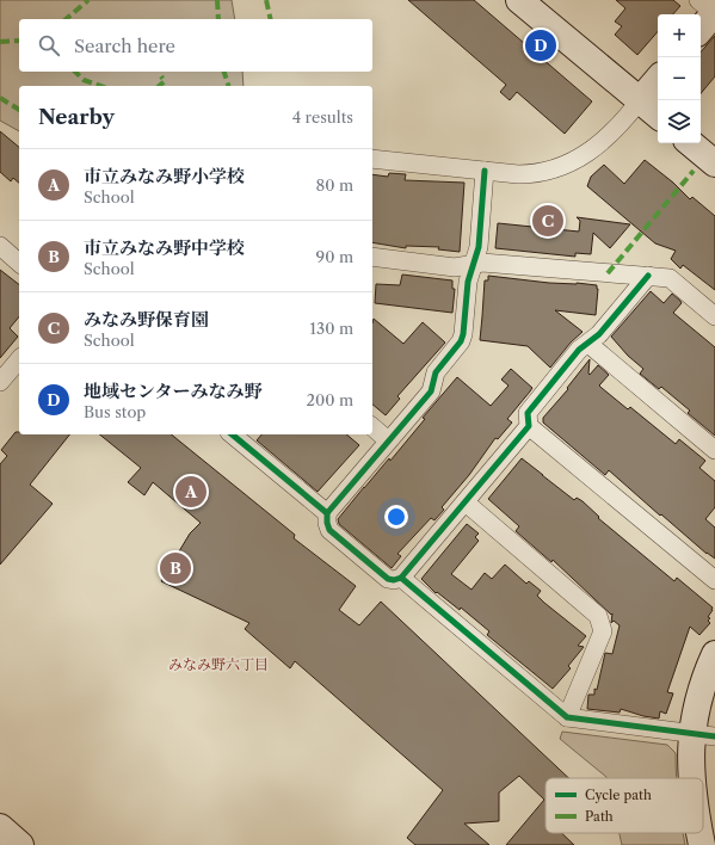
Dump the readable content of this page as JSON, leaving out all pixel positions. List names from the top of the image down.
{
  "districts": ["みなみ野六丁目"],
  "legend": ["Cycle path", "Path"],
  "page": {
    "map_buttons": ["+", "−"],
    "search": "Search here",
    "pins": [
      "D",
      "C",
      "A",
      "B"
    ],
    "heading": ["Nearby", "4 results"],
    "list": [
      {
        "mark": "A",
        "name": "市立みなみ野小学校",
        "note": "School",
        "value": "80 m"
      },
      {
        "mark": "B",
        "name": "市立みなみ野中学校",
        "note": "School",
        "value": "90 m"
      },
      {
        "mark": "C",
        "name": "みなみ野保育園",
        "note": "School",
        "value": "130 m"
      },
      {
        "mark": "D",
        "name": "地域センターみなみ野",
        "note": "Bus stop",
        "value": "200 m"
      }
    ]
  }
}
